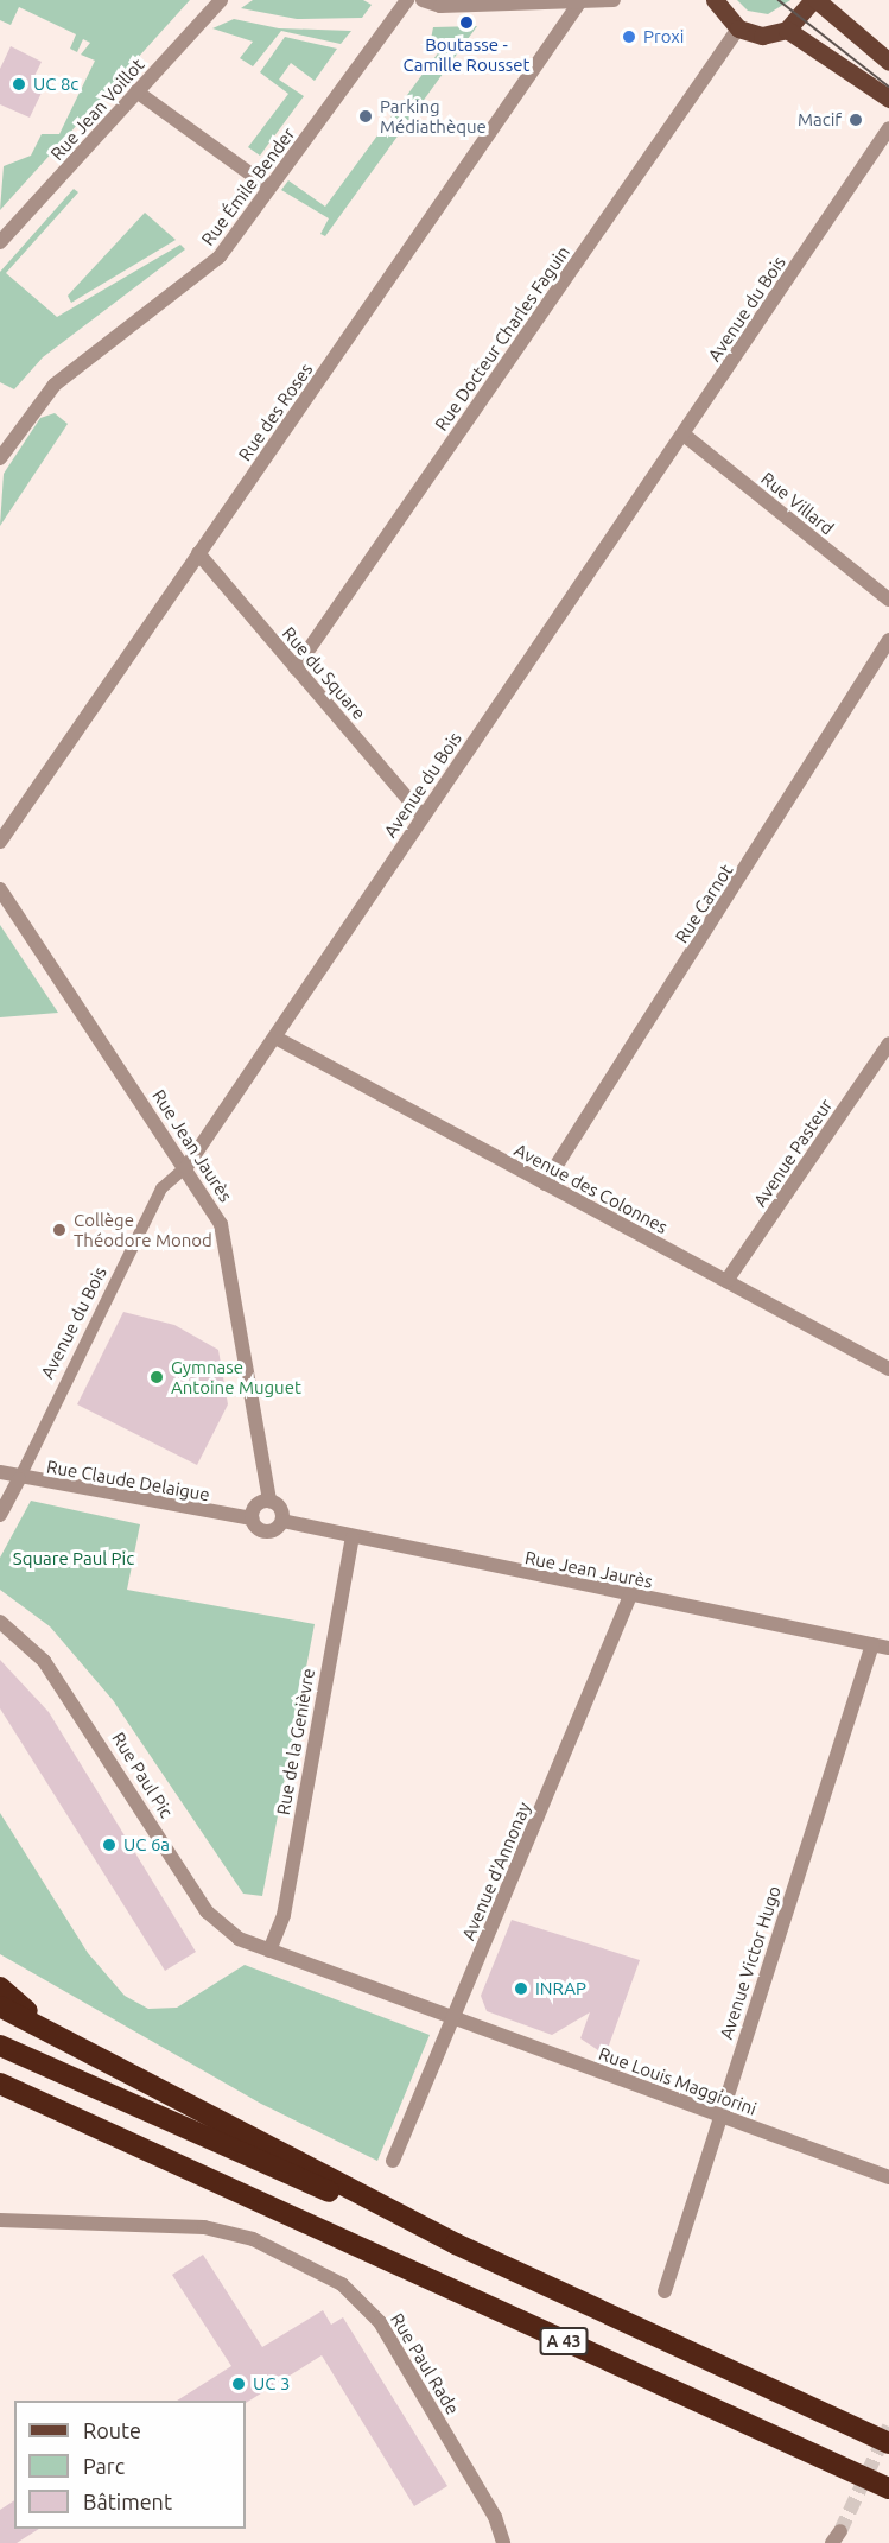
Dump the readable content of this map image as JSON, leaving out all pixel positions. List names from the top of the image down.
{
  "streets": {
    "highway": ["A 43"],
    "street": [
      "Rue Jean Voillot",
      "Rue Émile Bender",
      "Avenue du Bois",
      "Rue Docteur Charles Faguin",
      "Rue des Roses",
      "Rue Villard",
      "Rue du Square",
      "Rue Carnot",
      "Rue Jean Jaurès",
      "Avenue Pasteur",
      "Avenue des Colonnes",
      "Rue Claude Delaigue",
      "Rue de la Genièvre",
      "Rue Paul Pic",
      "Avenue d'Annonay",
      "Avenue Victor Hugo",
      "Rue Louis Maggiorini",
      "Rue Paul Rade"
    ]
  },
  "crossings": [
    ["Avenue du Bois", "Rue Villard"],
    ["Avenue du Bois", "Rue du Square"],
    ["Avenue du Bois", "Rue Jean Jaurès"],
    ["Avenue du Bois", "Avenue des Colonnes"],
    ["Avenue du Bois", "Rue Claude Delaigue"],
    ["Rue Docteur Charles Faguin", "Rue du Square"],
    ["Rue des Roses", "Rue du Square"],
    ["Rue Carnot", "Avenue des Colonnes"],
    ["Rue Jean Jaurès", "Rue Claude Delaigue"],
    ["Rue Jean Jaurès", "Rue de la Genièvre"],
    ["Rue Jean Jaurès", "Avenue d'Annonay"],
    ["Rue Jean Jaurès", "Avenue Victor Hugo"],
    ["Avenue Pasteur", "Avenue des Colonnes"],
    ["Rue de la Genièvre", "Rue Paul Pic"],
    ["Rue Paul Pic", "Avenue d'Annonay"],
    ["Rue Paul Pic", "Rue Louis Maggiorini"],
    ["Avenue d'Annonay", "Rue Louis Maggiorini"],
    ["Avenue Victor Hugo", "Rue Louis Maggiorini"]
  ],
  "parks": ["Square Paul Pic"],
  "places": [
    "Boutasse - Camille Rousset",
    "Proxi",
    "UC 8c",
    "Parking Médiathèque",
    "Macif",
    "Collège Théodore Monod",
    "Gymnase Antoine Muguet",
    "UC 6a",
    "INRAP",
    "UC 3"
  ],
  "legend": ["Route", "Parc", "Bâtiment"]
}
